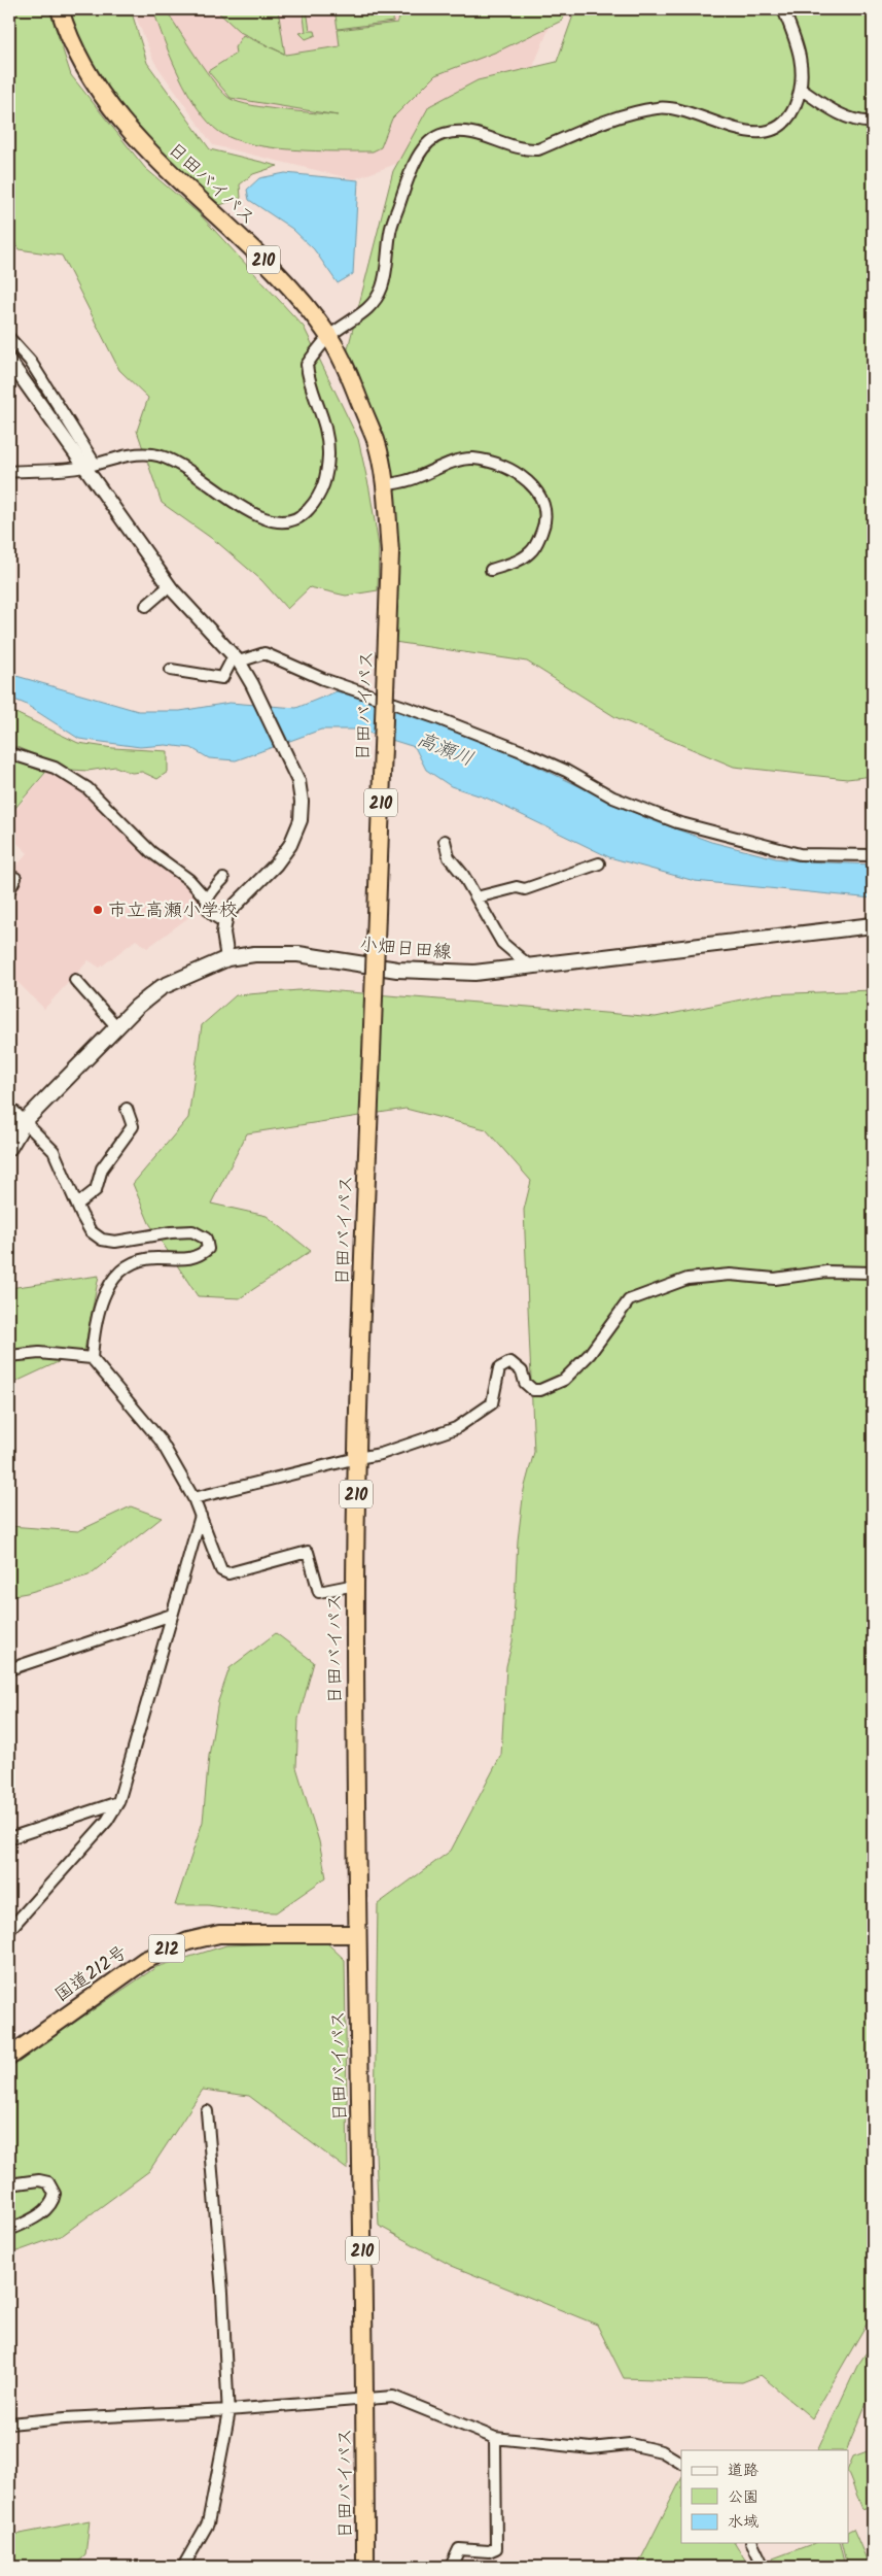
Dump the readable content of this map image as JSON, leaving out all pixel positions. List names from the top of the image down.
{
  "streets": {
    "highway": [
      "日田バイパス",
      "210",
      "212",
      "国道212号"
    ],
    "main road": ["小畑日田線"]
  },
  "crossings": [
    ["日田バイパス", "国道212号"]
  ],
  "water": ["高瀬川"],
  "places": ["市立高瀬小学校"],
  "legend": ["道路", "公園", "水域"]
}
